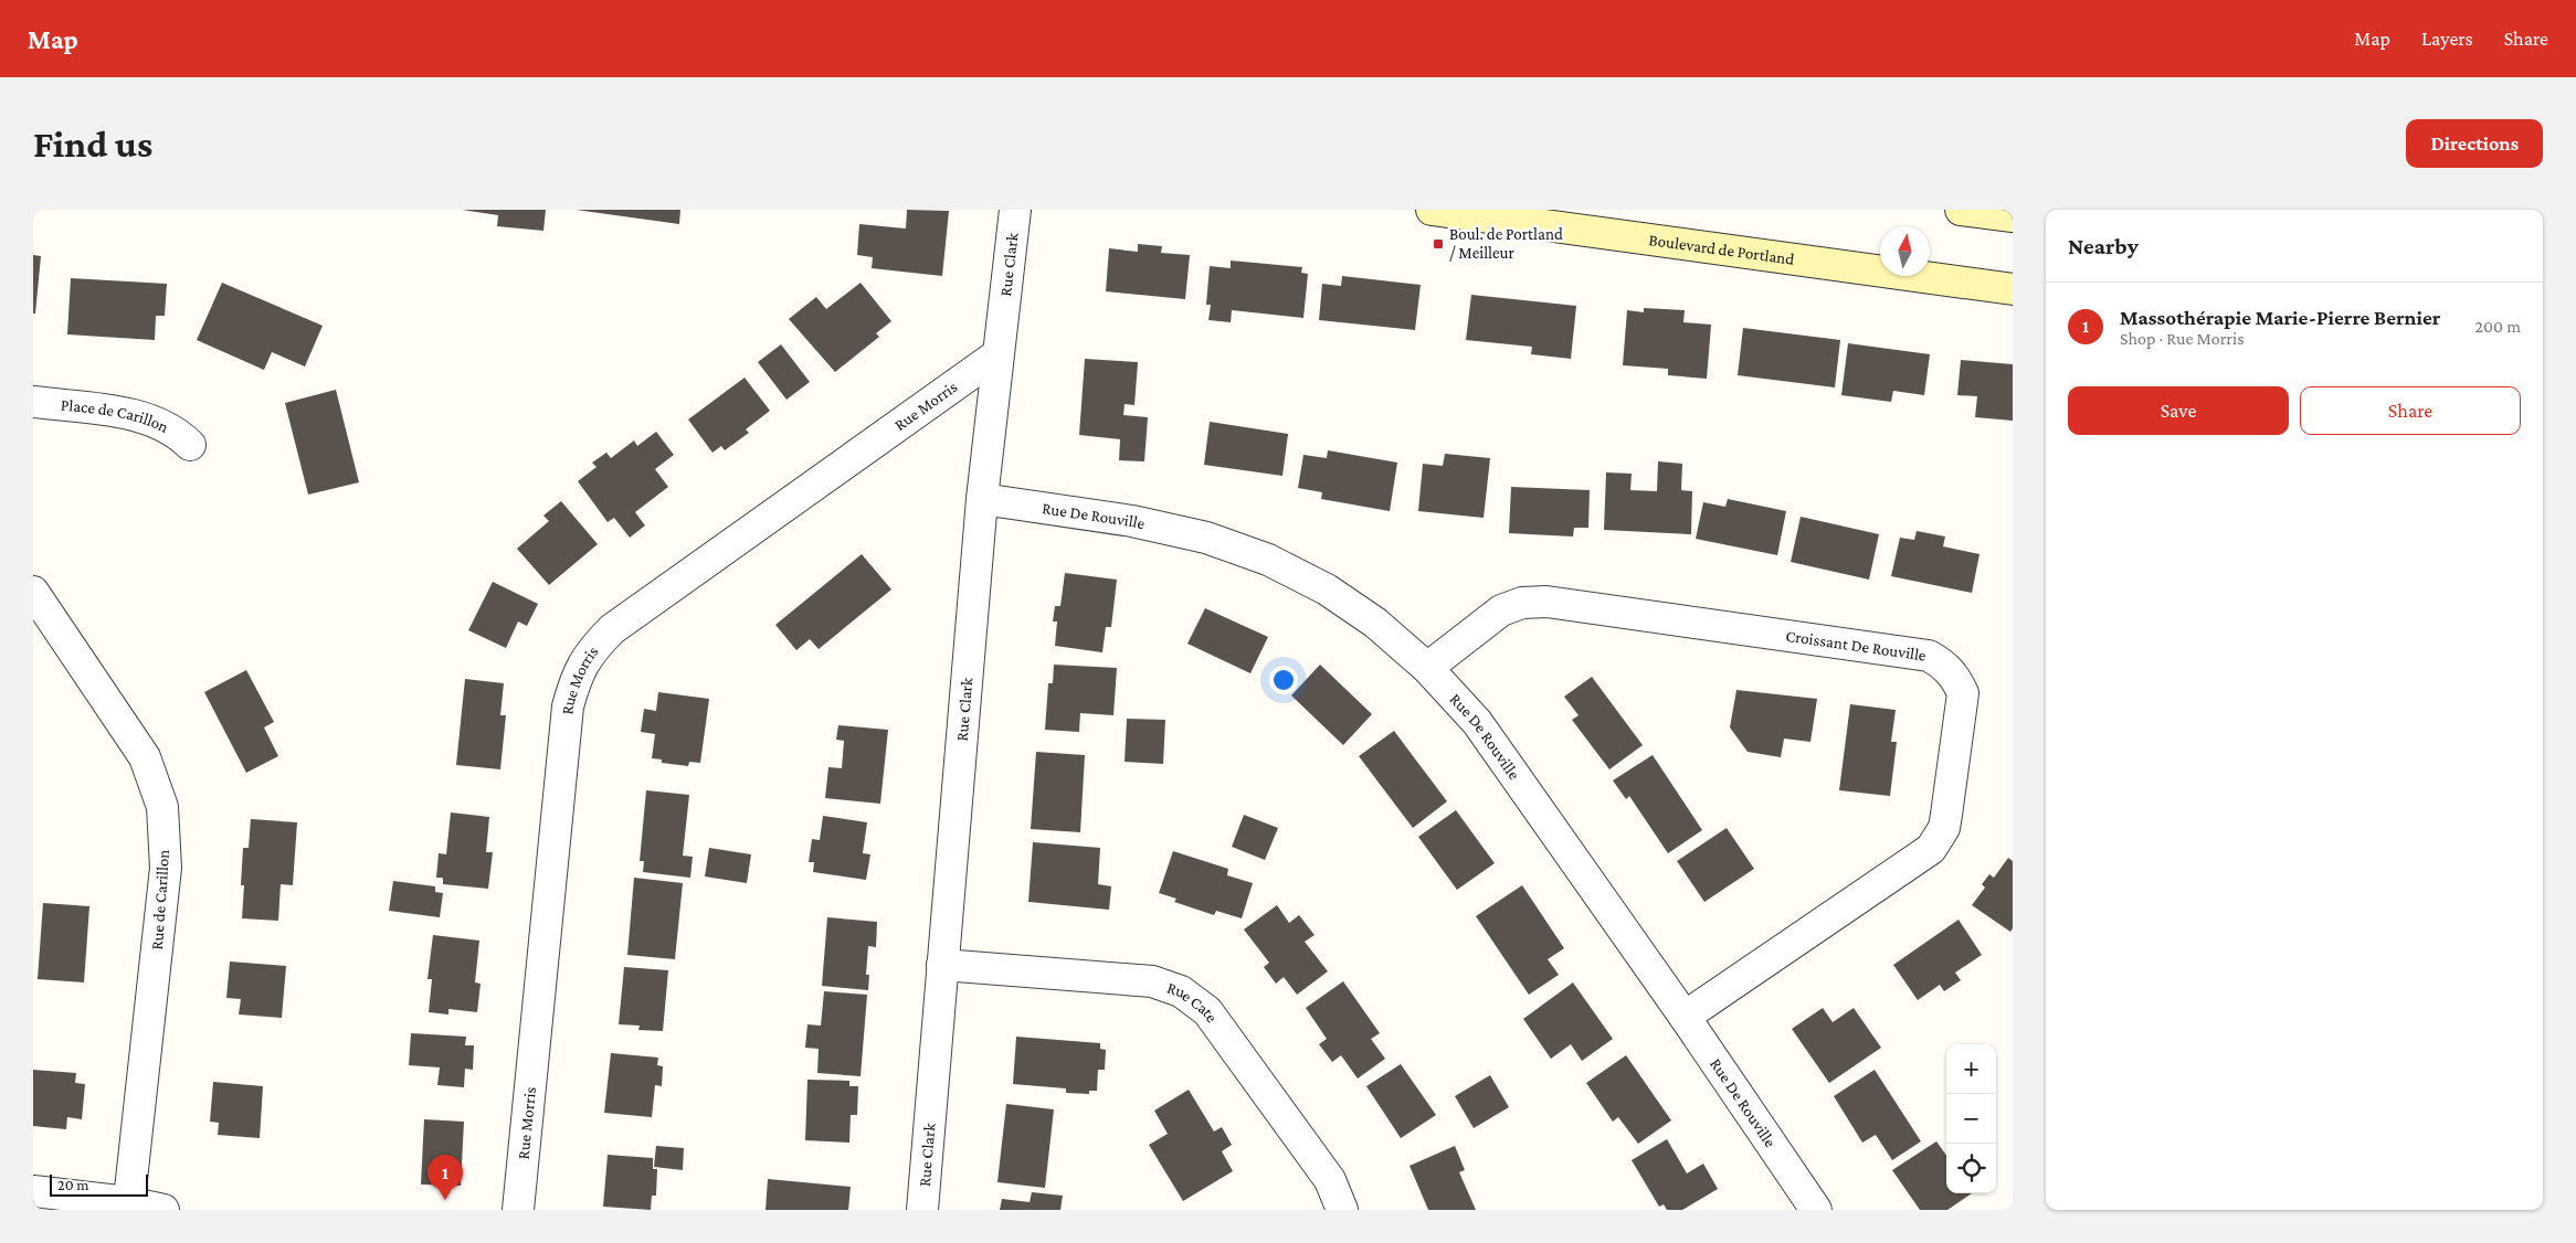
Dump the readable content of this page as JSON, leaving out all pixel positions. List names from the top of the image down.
{
  "streets": {
    "main road": ["Boulevard de Portland"],
    "street": [
      "Rue Clark",
      "Rue Morris",
      "Place de Carillon",
      "Rue De Rouville",
      "Croissant De Rouville",
      "Rue de Carillon",
      "Rue Cate"
    ]
  },
  "crossings": [
    ["Rue Clark", "Rue Morris"],
    ["Rue Clark", "Rue De Rouville"],
    ["Rue Clark", "Rue Cate"],
    ["Rue De Rouville", "Croissant De Rouville"]
  ],
  "places": {
    "transit": ["Boul. de Portland / Meilleur"]
  },
  "scale_bar": "20 m",
  "north": "top",
  "page": {
    "header": "Map",
    "nav": ["Map", "Layers", "Share"],
    "buttons": [
      "Directions",
      ["Save", "Share"]
    ],
    "title": "Find us",
    "heading": "Nearby",
    "list": [
      {
        "mark": "1",
        "name": "Massothérapie Marie-Pierre Bernier",
        "note": "Shop · Rue Morris",
        "value": "200 m"
      }
    ],
    "map_buttons": ["+", "−"],
    "pins": "1",
    "scale": "20 m"
  }
}
